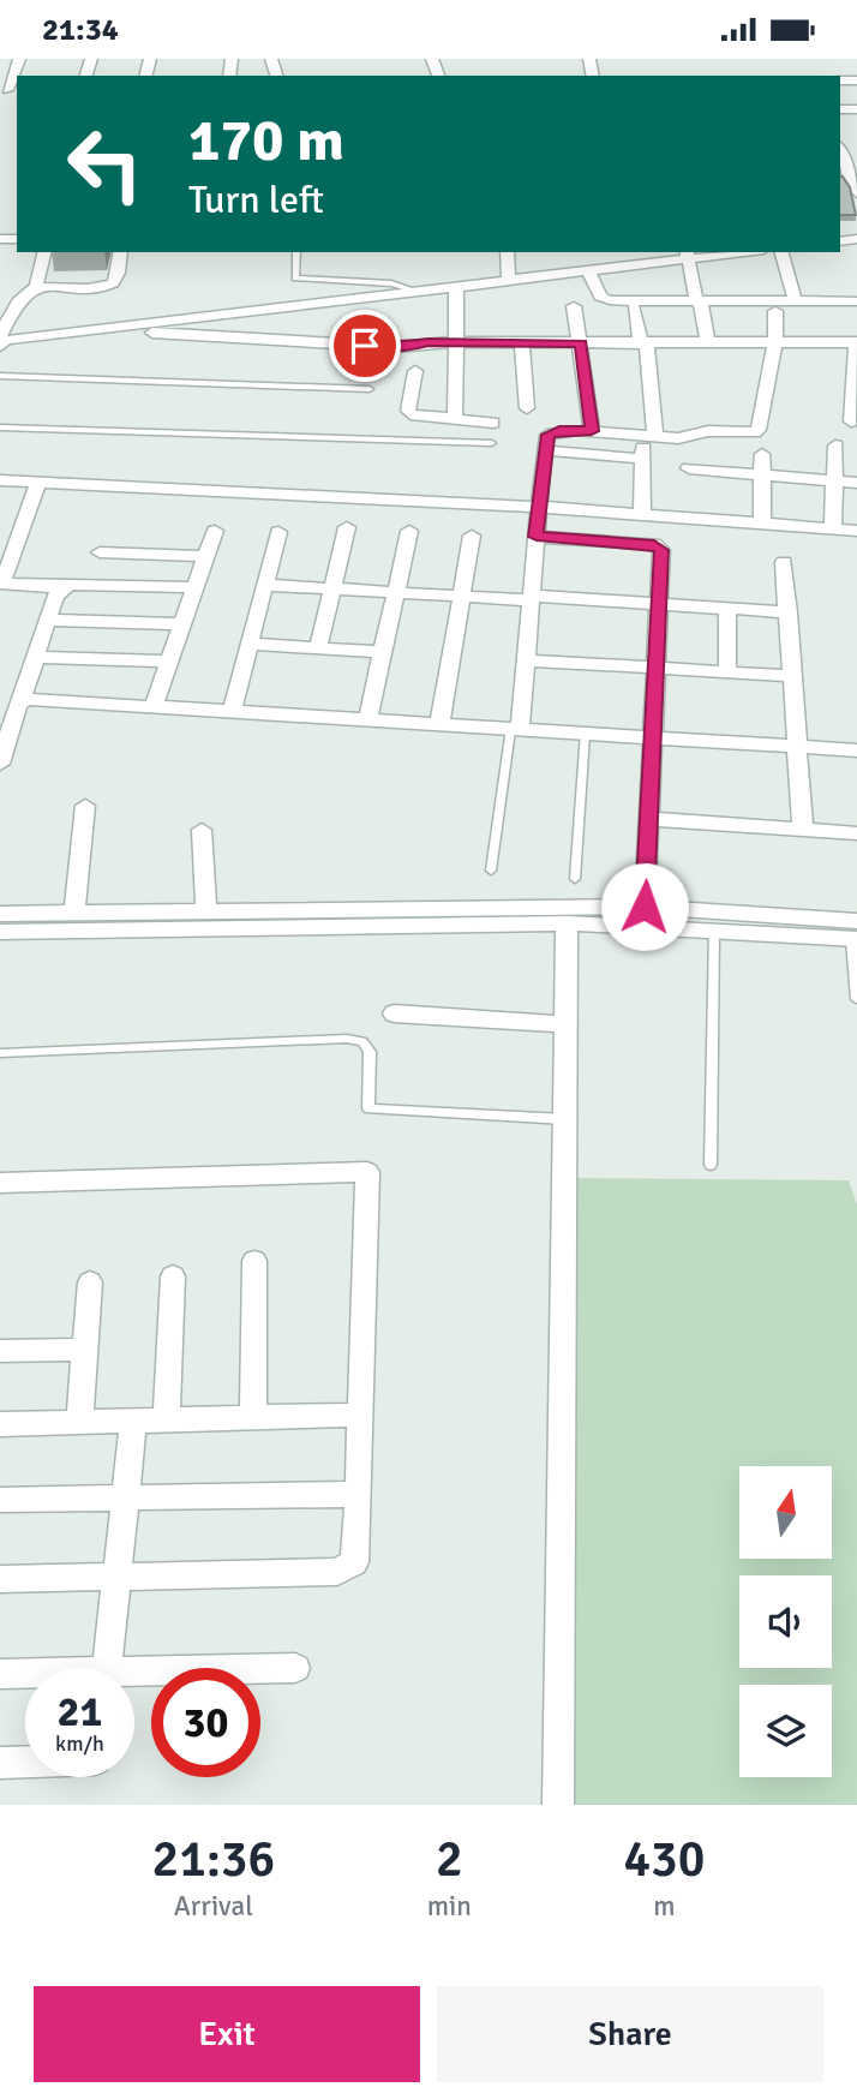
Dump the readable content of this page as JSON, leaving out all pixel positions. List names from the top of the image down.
{
  "north": "top",
  "page": {
    "status": "21:34",
    "turn": ["170 m", "Turn left"],
    "speed": "21 km/h",
    "limit": "30",
    "eta": [
      "21:36",
      "Arrival",
      "2",
      "min",
      "430",
      "m"
    ],
    "buttons": ["Exit", "Share"]
  }
}
